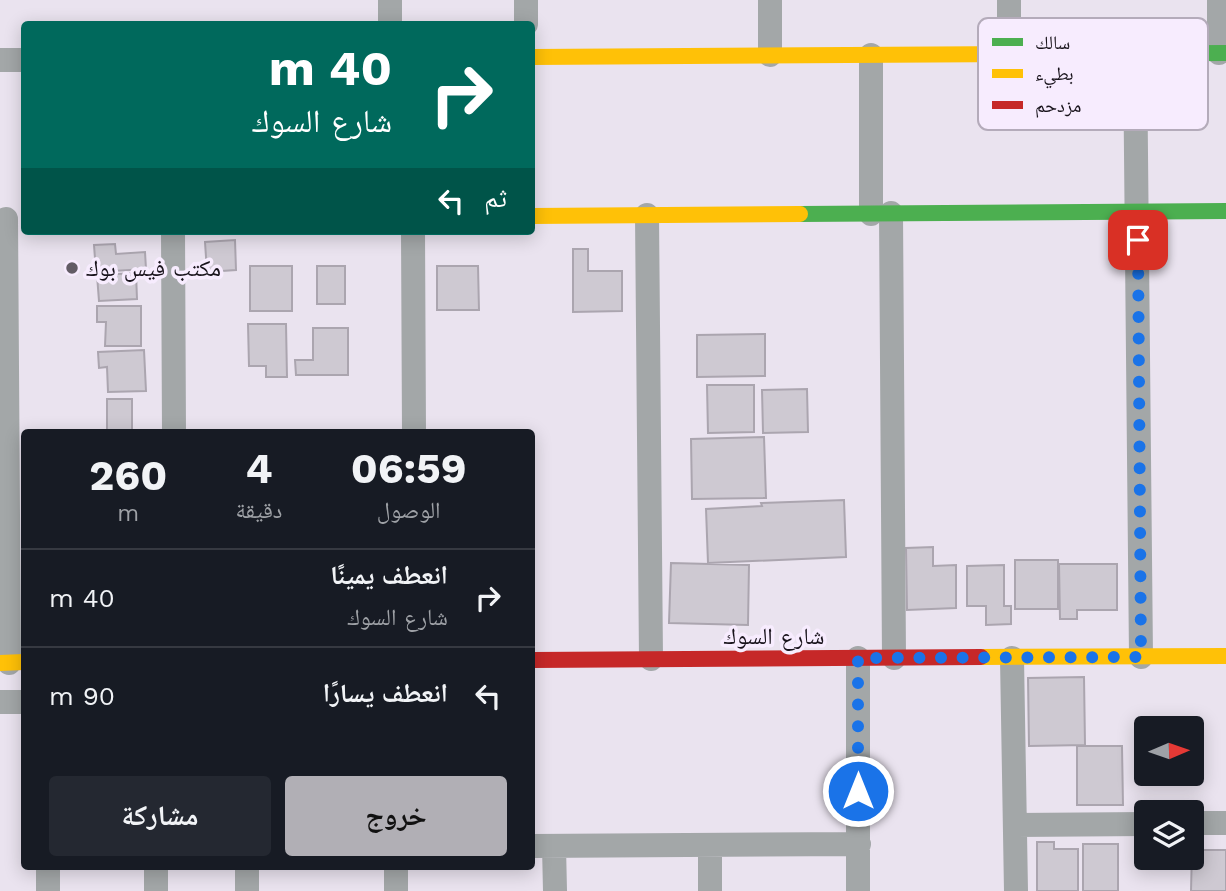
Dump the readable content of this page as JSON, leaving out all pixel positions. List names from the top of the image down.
{
  "streets": {
    "street": ["شارع السوك"]
  },
  "places": ["مكتب فيس بوك"],
  "legend": ["سالك", "بطيء", "مزدحم"],
  "north": "right",
  "page": {
    "turn": ["40 m", "شارع السوك"],
    "then": "ثم",
    "eta": [
      "06:59",
      "الوصول",
      "4",
      "دقيقة",
      "260",
      "m"
    ],
    "list": [
      {
        "name": "انعطف يمينًا",
        "note": "شارع السوك",
        "value": "40 m"
      },
      {
        "name": "انعطف يسارًا",
        "value": "90 m"
      }
    ],
    "buttons": ["خروج", "مشاركة"]
  }
}
